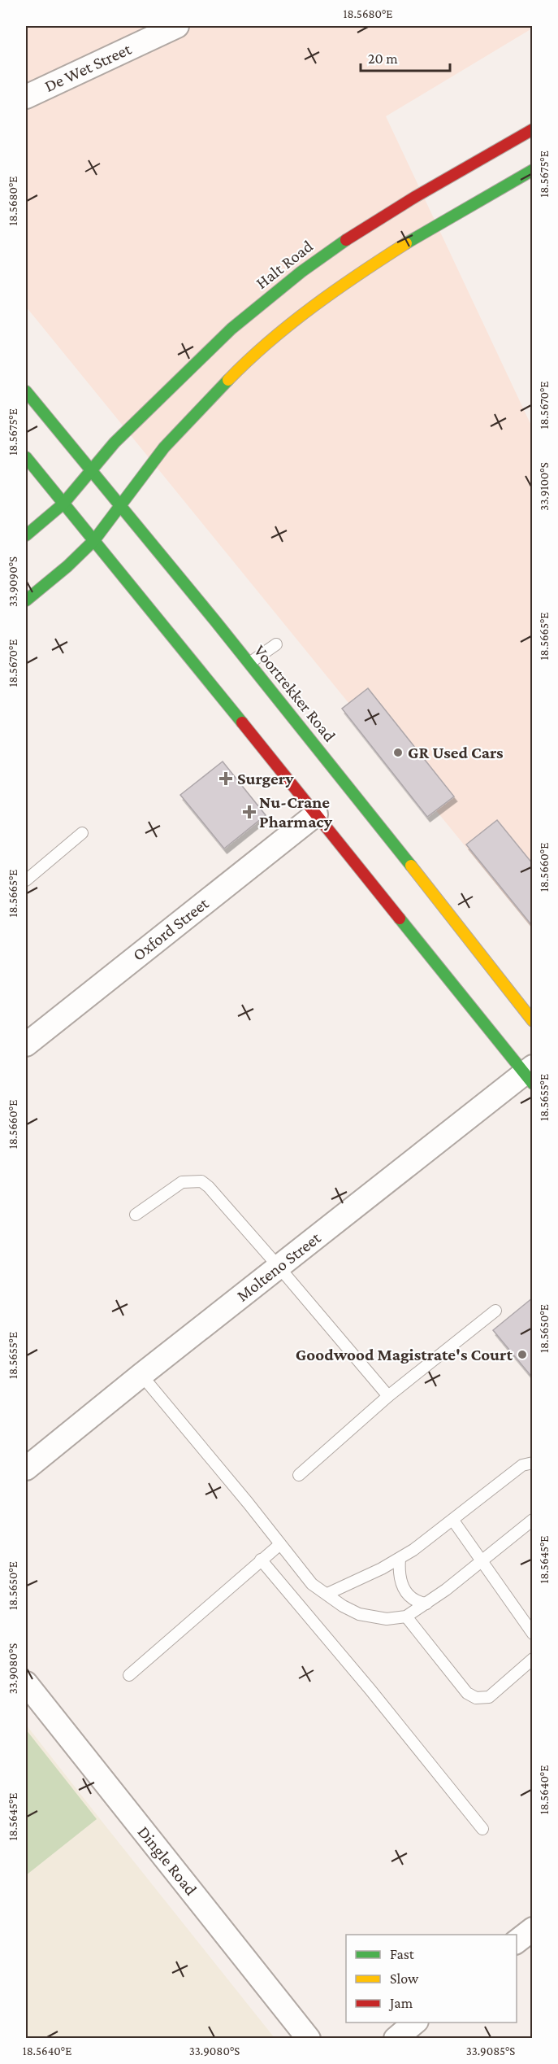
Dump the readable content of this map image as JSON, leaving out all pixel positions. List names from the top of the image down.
{
  "streets": {
    "main road": ["Halt Road", "Voortrekker Road"],
    "street": [
      "De Wet Street",
      "Oxford Street",
      "Molteno Street",
      "Dingle Road"
    ]
  },
  "crossings": [
    ["Halt Road", "Voortrekker Road"]
  ],
  "places": {
    "other": ["GR Used Cars", "Goodwood Magistrate's Court"],
    "health": ["Surgery", "Nu-Crane Pharmacy"]
  },
  "legend": ["Fast", "Slow", "Jam"],
  "scale_bar": "20 m",
  "coordinates": [
    "18.5680°E",
    "18.5675°E",
    "18.5670°E",
    "33.9100°S",
    "33.9090°S",
    "18.5665°E",
    "18.5660°E",
    "18.5655°E",
    "18.5650°E",
    "18.5645°E",
    "33.9080°S",
    "18.5640°E",
    "33.9085°S"
  ]
}
